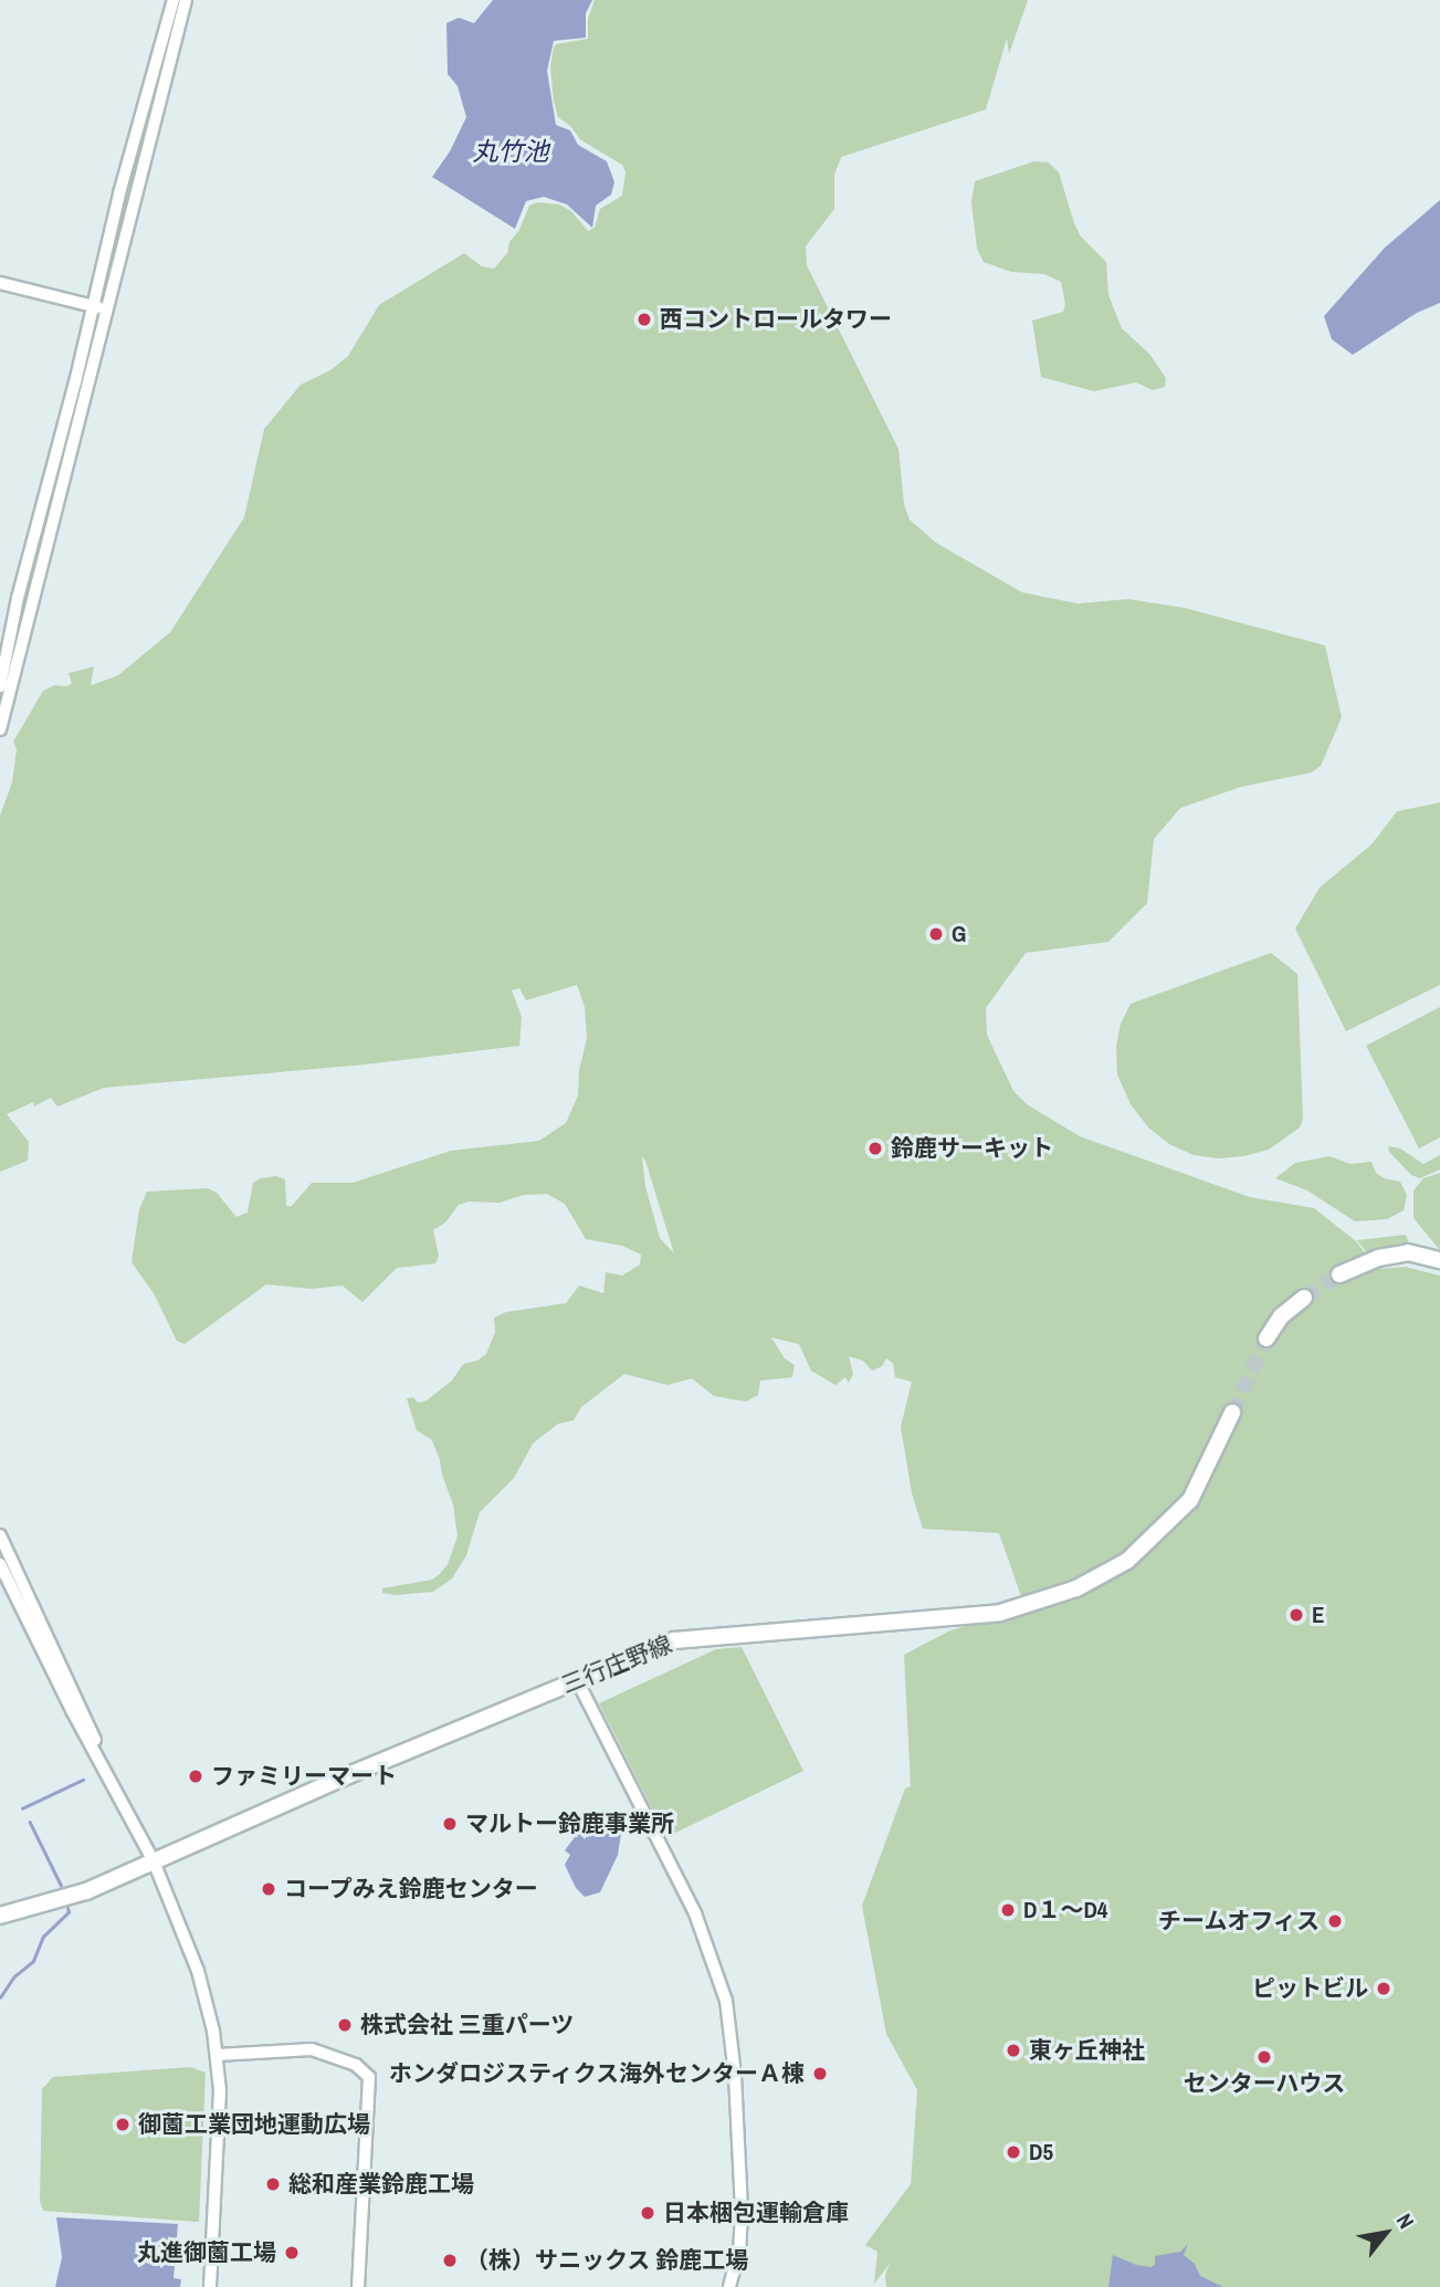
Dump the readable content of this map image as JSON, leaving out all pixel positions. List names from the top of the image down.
{
  "streets": {
    "main road": ["三行庄野線"]
  },
  "water": ["丸竹池"],
  "places": [
    "西コントロールタワー",
    "G",
    "鈴鹿サーキット",
    "E",
    "ファミリーマート",
    "マルトー鈴鹿事業所",
    "コープみえ鈴鹿センター",
    "D１～D4",
    "チームオフィス",
    "ピットビル",
    "株式会社 三重パーツ",
    "東ヶ丘神社",
    "センターハウス",
    "ホンダロジスティクス海外センターＡ棟",
    "御薗工業団地運動広場",
    "D5",
    "総和産業鈴鹿工場",
    "日本梱包運輸倉庫",
    "丸進御薗工場",
    "（株）サニックス 鈴鹿工場"
  ],
  "north": "top right"
}
